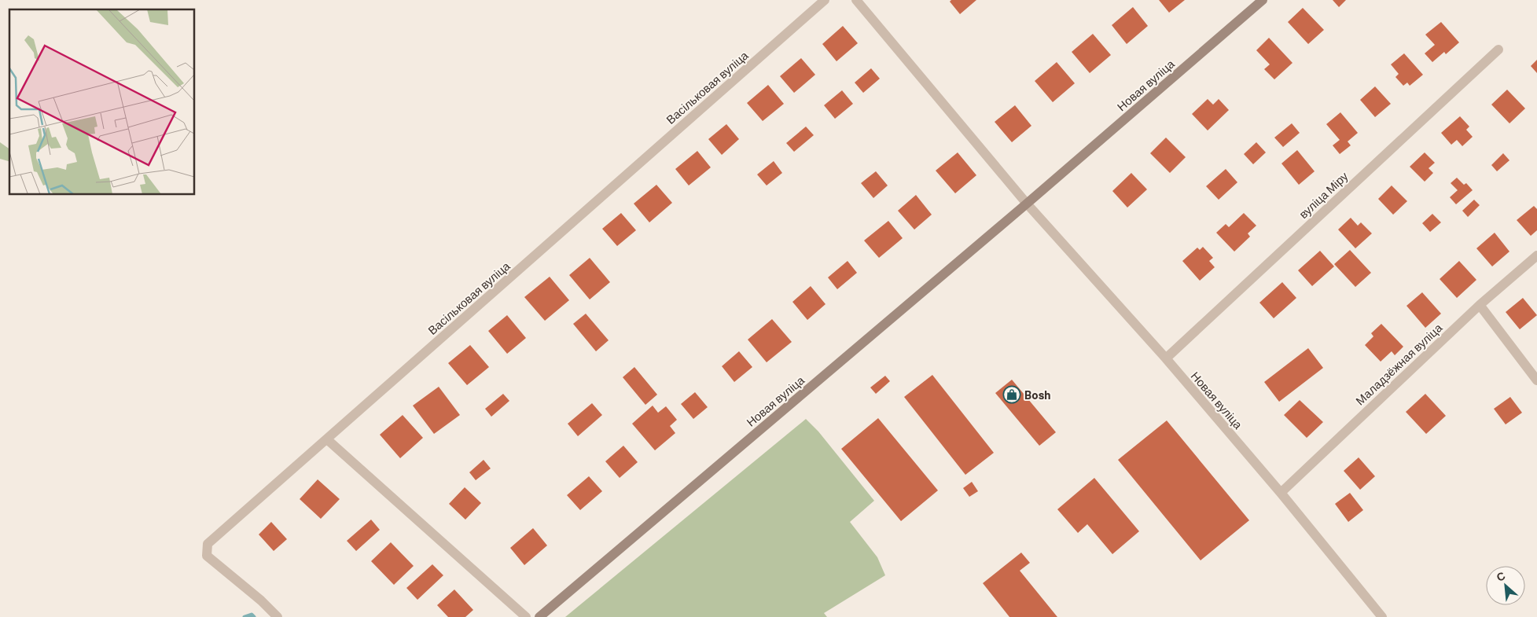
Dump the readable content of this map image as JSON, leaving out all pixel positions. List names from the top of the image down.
{
  "streets": {
    "street": [
      "Новая вуліца",
      "Васільковая вуліца",
      "вуліца Міру",
      "Маладзёжная вуліца"
    ]
  },
  "crossings": [
    ["Новая вуліца", "вуліца Міру"],
    ["Новая вуліца", "Маладзёжная вуліца"]
  ],
  "places": {
    "shop": ["Bosh"]
  },
  "north": "top left"
}
